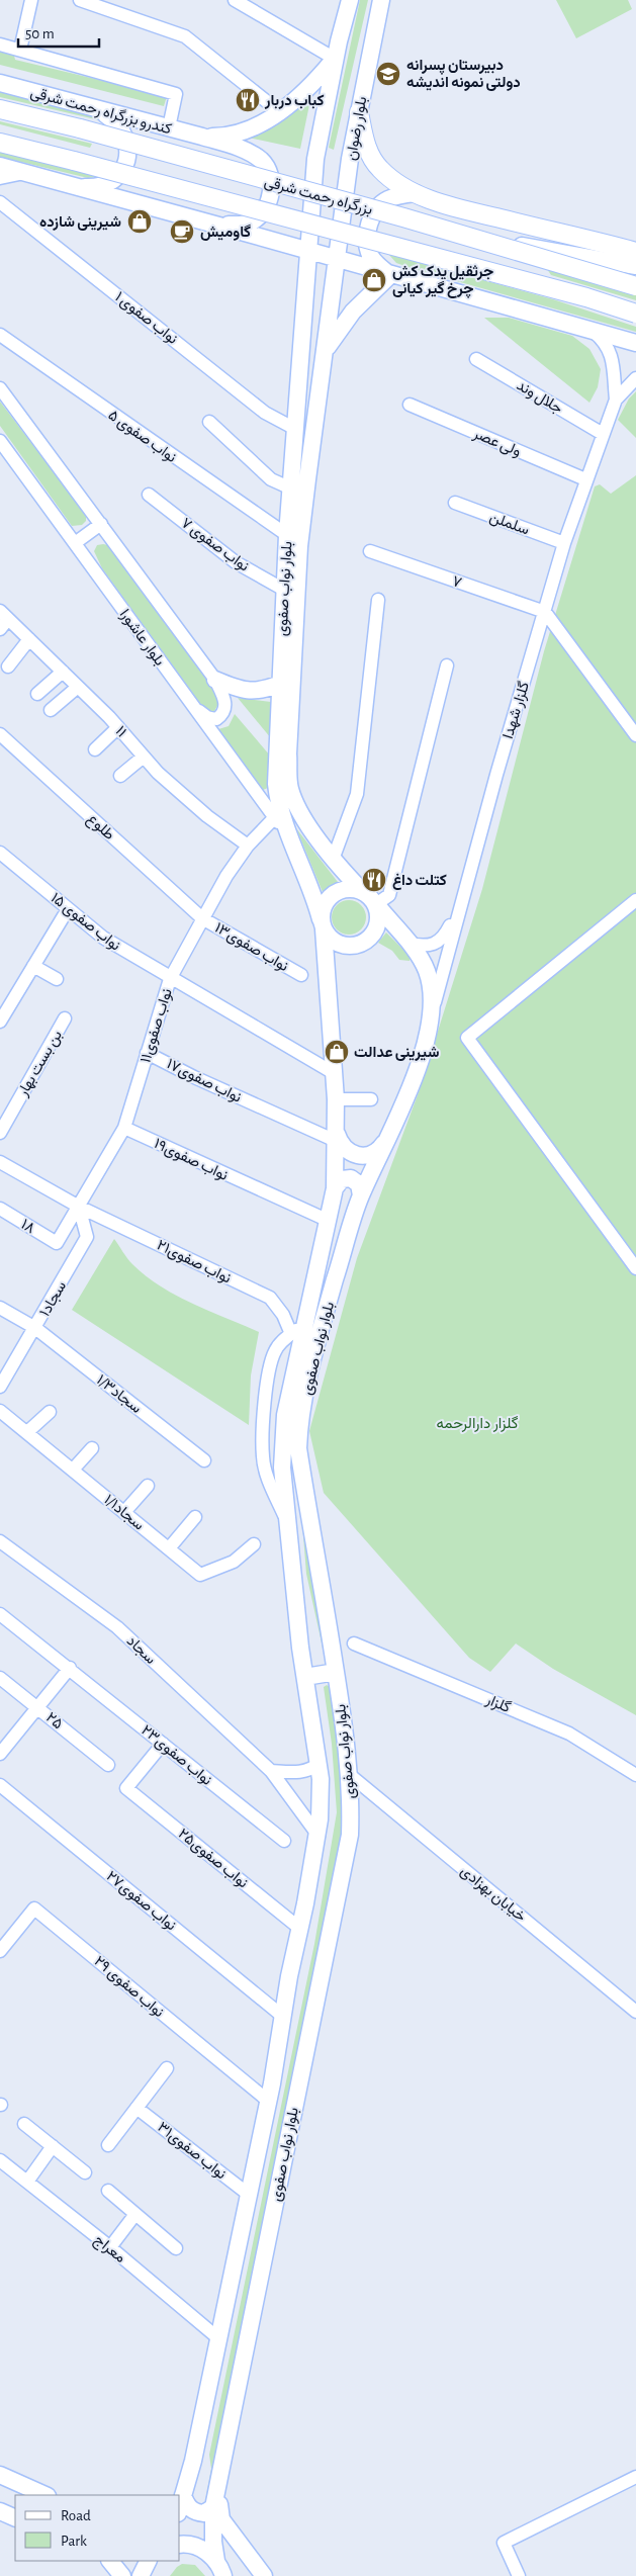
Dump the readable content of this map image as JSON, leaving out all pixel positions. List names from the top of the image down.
{
  "streets": {
    "highway": ["بزرگراه رحمت شرقی"],
    "main road": ["کندرو بزرگراه رحمت شرقی", "بلوار رضوان", "بلوار نواب صفوی"],
    "street": [
      "نواب صفوی ۱",
      "جلال وند",
      "نواب صفوی ۵",
      "ولی عصر",
      "سلملن",
      "نواب صفوی ۷",
      "۷",
      "بلوار عاشورا",
      "گلزار شهدا",
      "۱۱",
      "طلوع",
      "نواب صفوی ۱۵",
      "۱۳نواب صفوی",
      "۱۱نواب صفوی",
      "بن بست بهار",
      "۱۷نواب صفوی",
      "۱۹نواب صفوی",
      "۱۸",
      "۲۱نواب صفوی",
      "۱سجاد",
      "۱/۳سجاد",
      "۱/۱سجاد",
      "سجاد",
      "گلزار",
      "۲۵",
      "۲۳نواب صفوی",
      "۲۵نواب صفوی",
      "خیابان بهزادی",
      "۲۷نواب صفوی",
      "نواب صفوی ۲۹",
      "۳۱نواب صفوی",
      "معراج"
    ]
  },
  "crossings": [
    ["بلوار رضوان", "بلوار نواب صفوی"],
    ["نواب صفوی ۱", "بلوار نواب صفوی"],
    ["جلال وند", "گلزار شهدا"],
    ["نواب صفوی ۵", "بلوار نواب صفوی"],
    ["ولی عصر", "گلزار شهدا"],
    ["سلملن", "گلزار شهدا"],
    ["نواب صفوی ۷", "بلوار نواب صفوی"],
    ["۷", "گلزار شهدا"],
    ["بلوار نواب صفوی", "بلوار عاشورا"],
    ["بلوار نواب صفوی", "گلزار شهدا"],
    ["بلوار نواب صفوی", "نواب صفوی ۱۵"],
    ["بلوار نواب صفوی", "۱۷نواب صفوی"],
    ["بلوار نواب صفوی", "۱۹نواب صفوی"],
    ["بلوار نواب صفوی", "سجاد"],
    ["بلوار نواب صفوی", "۲۵نواب صفوی"],
    ["بلوار نواب صفوی", "خیابان بهزادی"],
    ["بلوار نواب صفوی", "۲۷نواب صفوی"],
    ["بلوار نواب صفوی", "نواب صفوی ۲۹"],
    ["بلوار نواب صفوی", "۳۱نواب صفوی"],
    ["بلوار نواب صفوی", "معراج"],
    ["بلوار عاشورا", "۱۱نواب صفوی"],
    ["۱۱", "۱۱نواب صفوی"],
    ["طلوع", "۱۳نواب صفوی"],
    ["طلوع", "۱۱نواب صفوی"],
    ["نواب صفوی ۱۵", "۱۱نواب صفوی"],
    ["۱۳نواب صفوی", "۱۱نواب صفوی"],
    ["۱۱نواب صفوی", "۱۷نواب صفوی"],
    ["۱۱نواب صفوی", "۱۹نواب صفوی"],
    ["۱۱نواب صفوی", "۱۸"],
    ["۱۱نواب صفوی", "۲۱نواب صفوی"],
    ["۱۱نواب صفوی", "۱سجاد"],
    ["۲۱نواب صفوی", "۱سجاد"],
    ["۱سجاد", "۱/۳سجاد"],
    ["۲۳نواب صفوی", "۲۵نواب صفوی"]
  ],
  "parks": ["گلزار دارالرحمه"],
  "places": {
    "school or university": ["دبیرستان پسرانه دولتی نمونه اندیشه"],
    "restaurant": ["کباب دربار", "کتلت داغ"],
    "shop": ["شیرینی شازده", "جرثقیل یدک کش چرخ گیر کیانی", "شیرینی عدالت"],
    "cafe": ["گاومیش"]
  },
  "legend": ["Road", "Park"],
  "scale_bar": "50 m"
}
